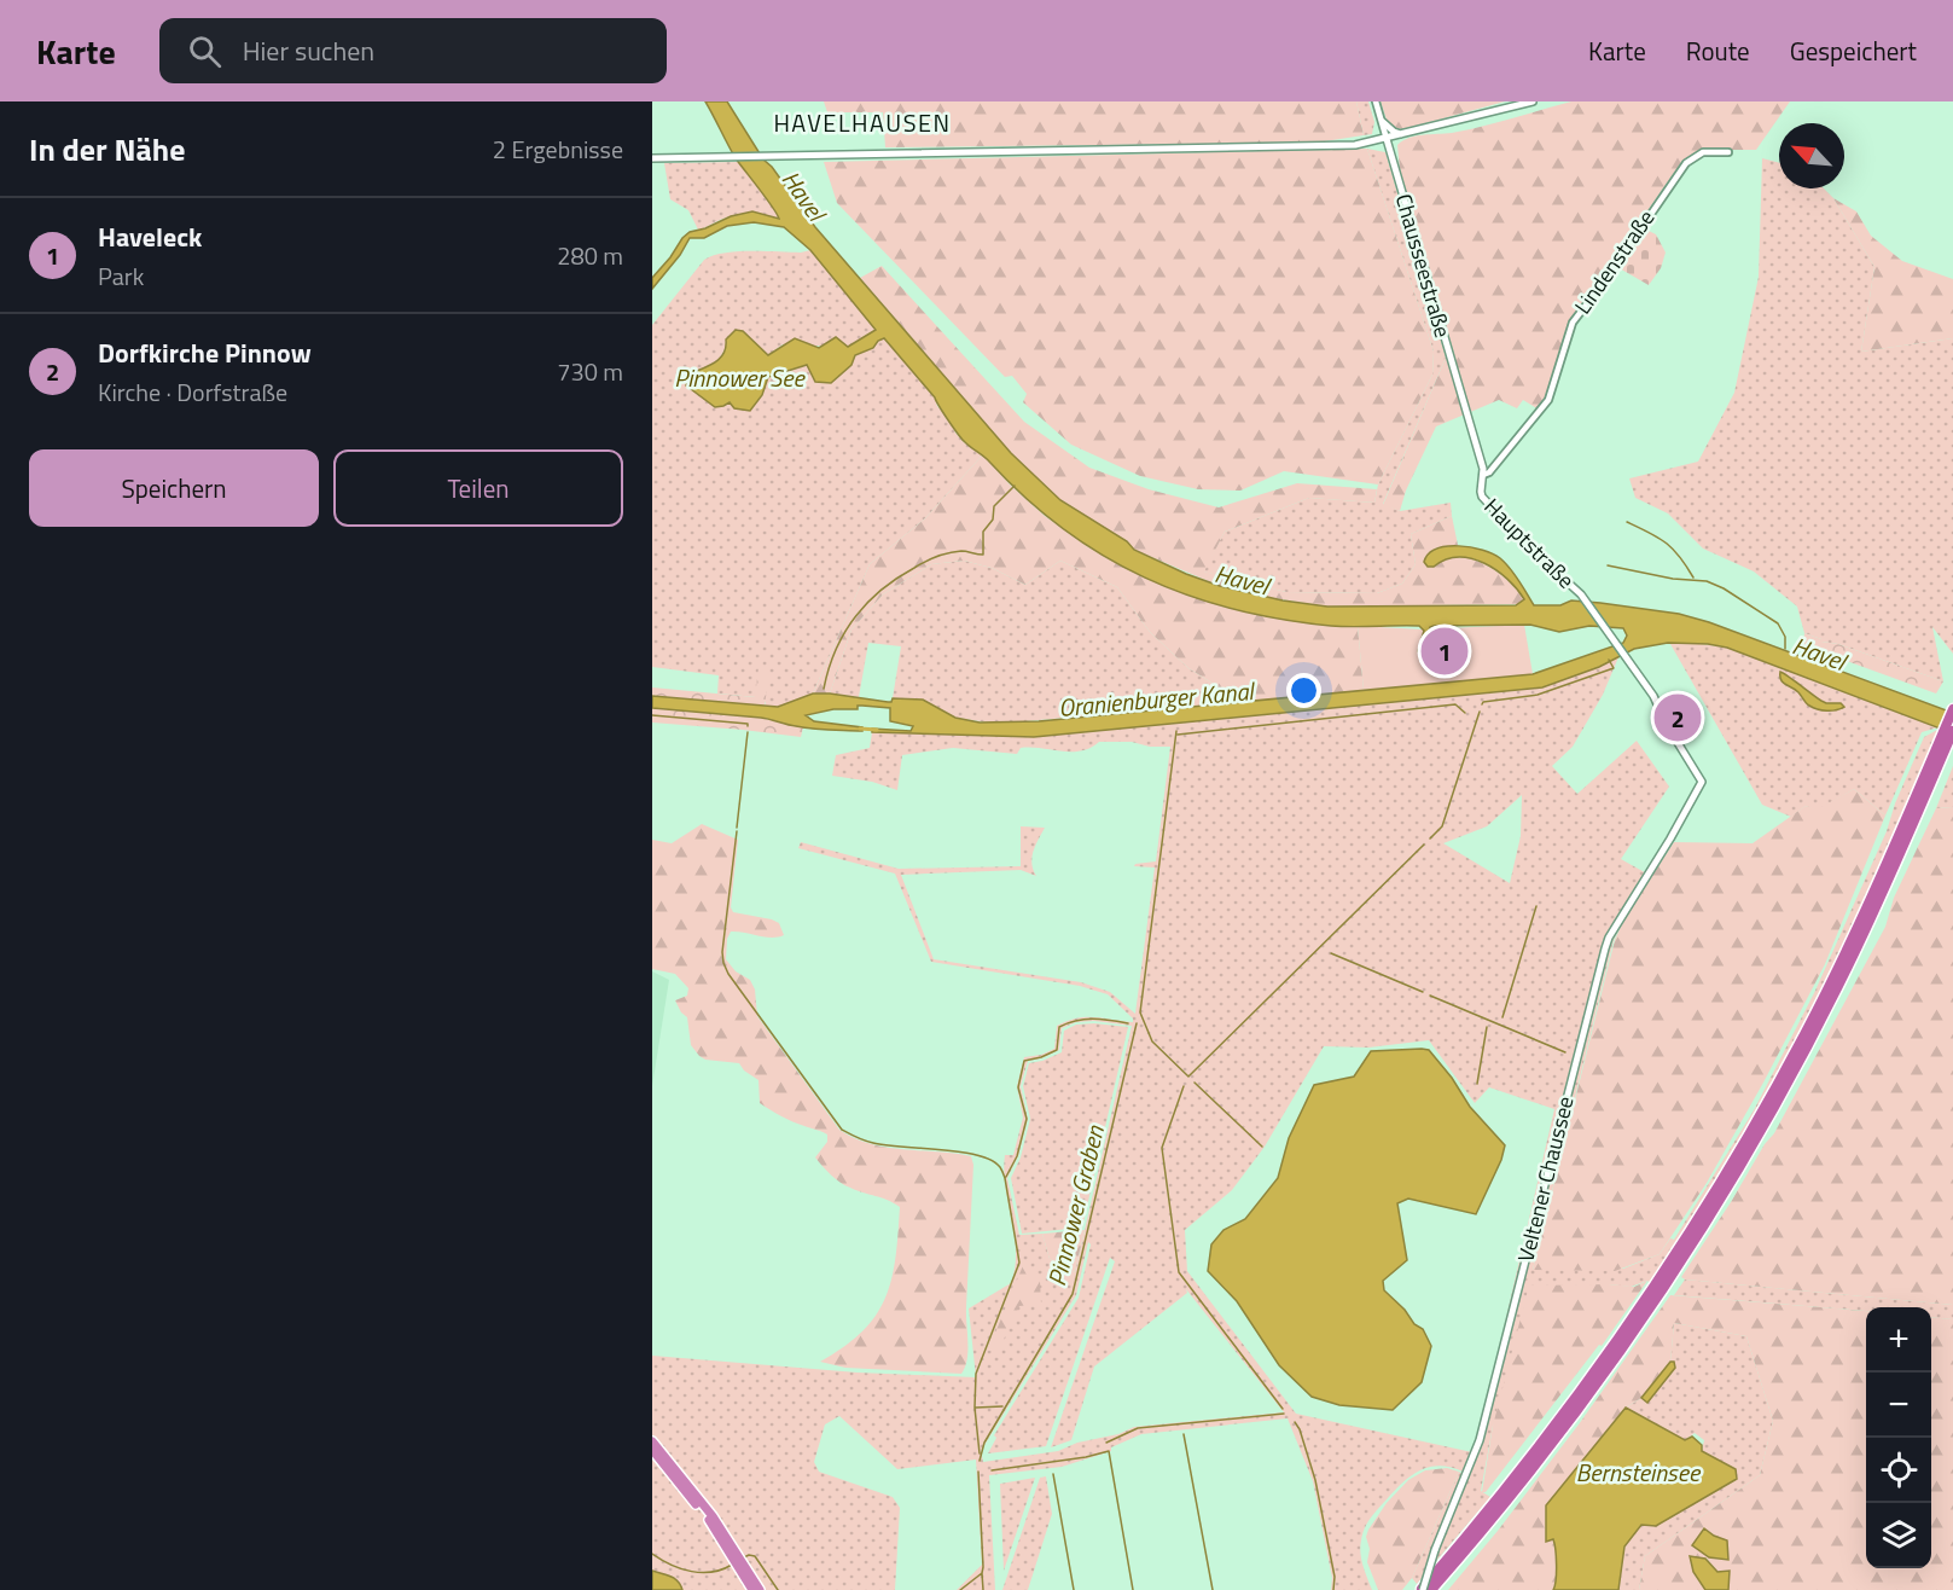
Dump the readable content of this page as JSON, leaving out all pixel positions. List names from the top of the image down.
{
  "streets": {
    "main road": ["Chausseestraße", "Hauptstraße", "Veltener Chaussee"],
    "street": ["Lindenstraße"]
  },
  "crossings": [
    ["Lindenstraße", "Hauptstraße"],
    ["Chausseestraße", "Hauptstraße"],
    ["Hauptstraße", "Veltener Chaussee"]
  ],
  "districts": ["HAVELHAUSEN"],
  "water": [
    "Havel",
    "Pinnower See",
    "Oranienburger Kanal",
    "Pinnower Graben",
    "Bernsteinsee"
  ],
  "north": "top left",
  "page": {
    "header": "Karte",
    "search": "Hier suchen",
    "nav": ["Karte", "Route", "Gespeichert"],
    "heading": ["In der Nähe", "2 Ergebnisse"],
    "list": [
      {
        "mark": "1",
        "name": "Haveleck",
        "note": "Park",
        "value": "280 m"
      },
      {
        "mark": "2",
        "name": "Dorfkirche Pinnow",
        "note": "Kirche · Dorfstraße",
        "value": "730 m"
      }
    ],
    "buttons": ["Speichern", "Teilen"],
    "pins": ["1", "2"],
    "map_buttons": ["+", "−"]
  }
}
